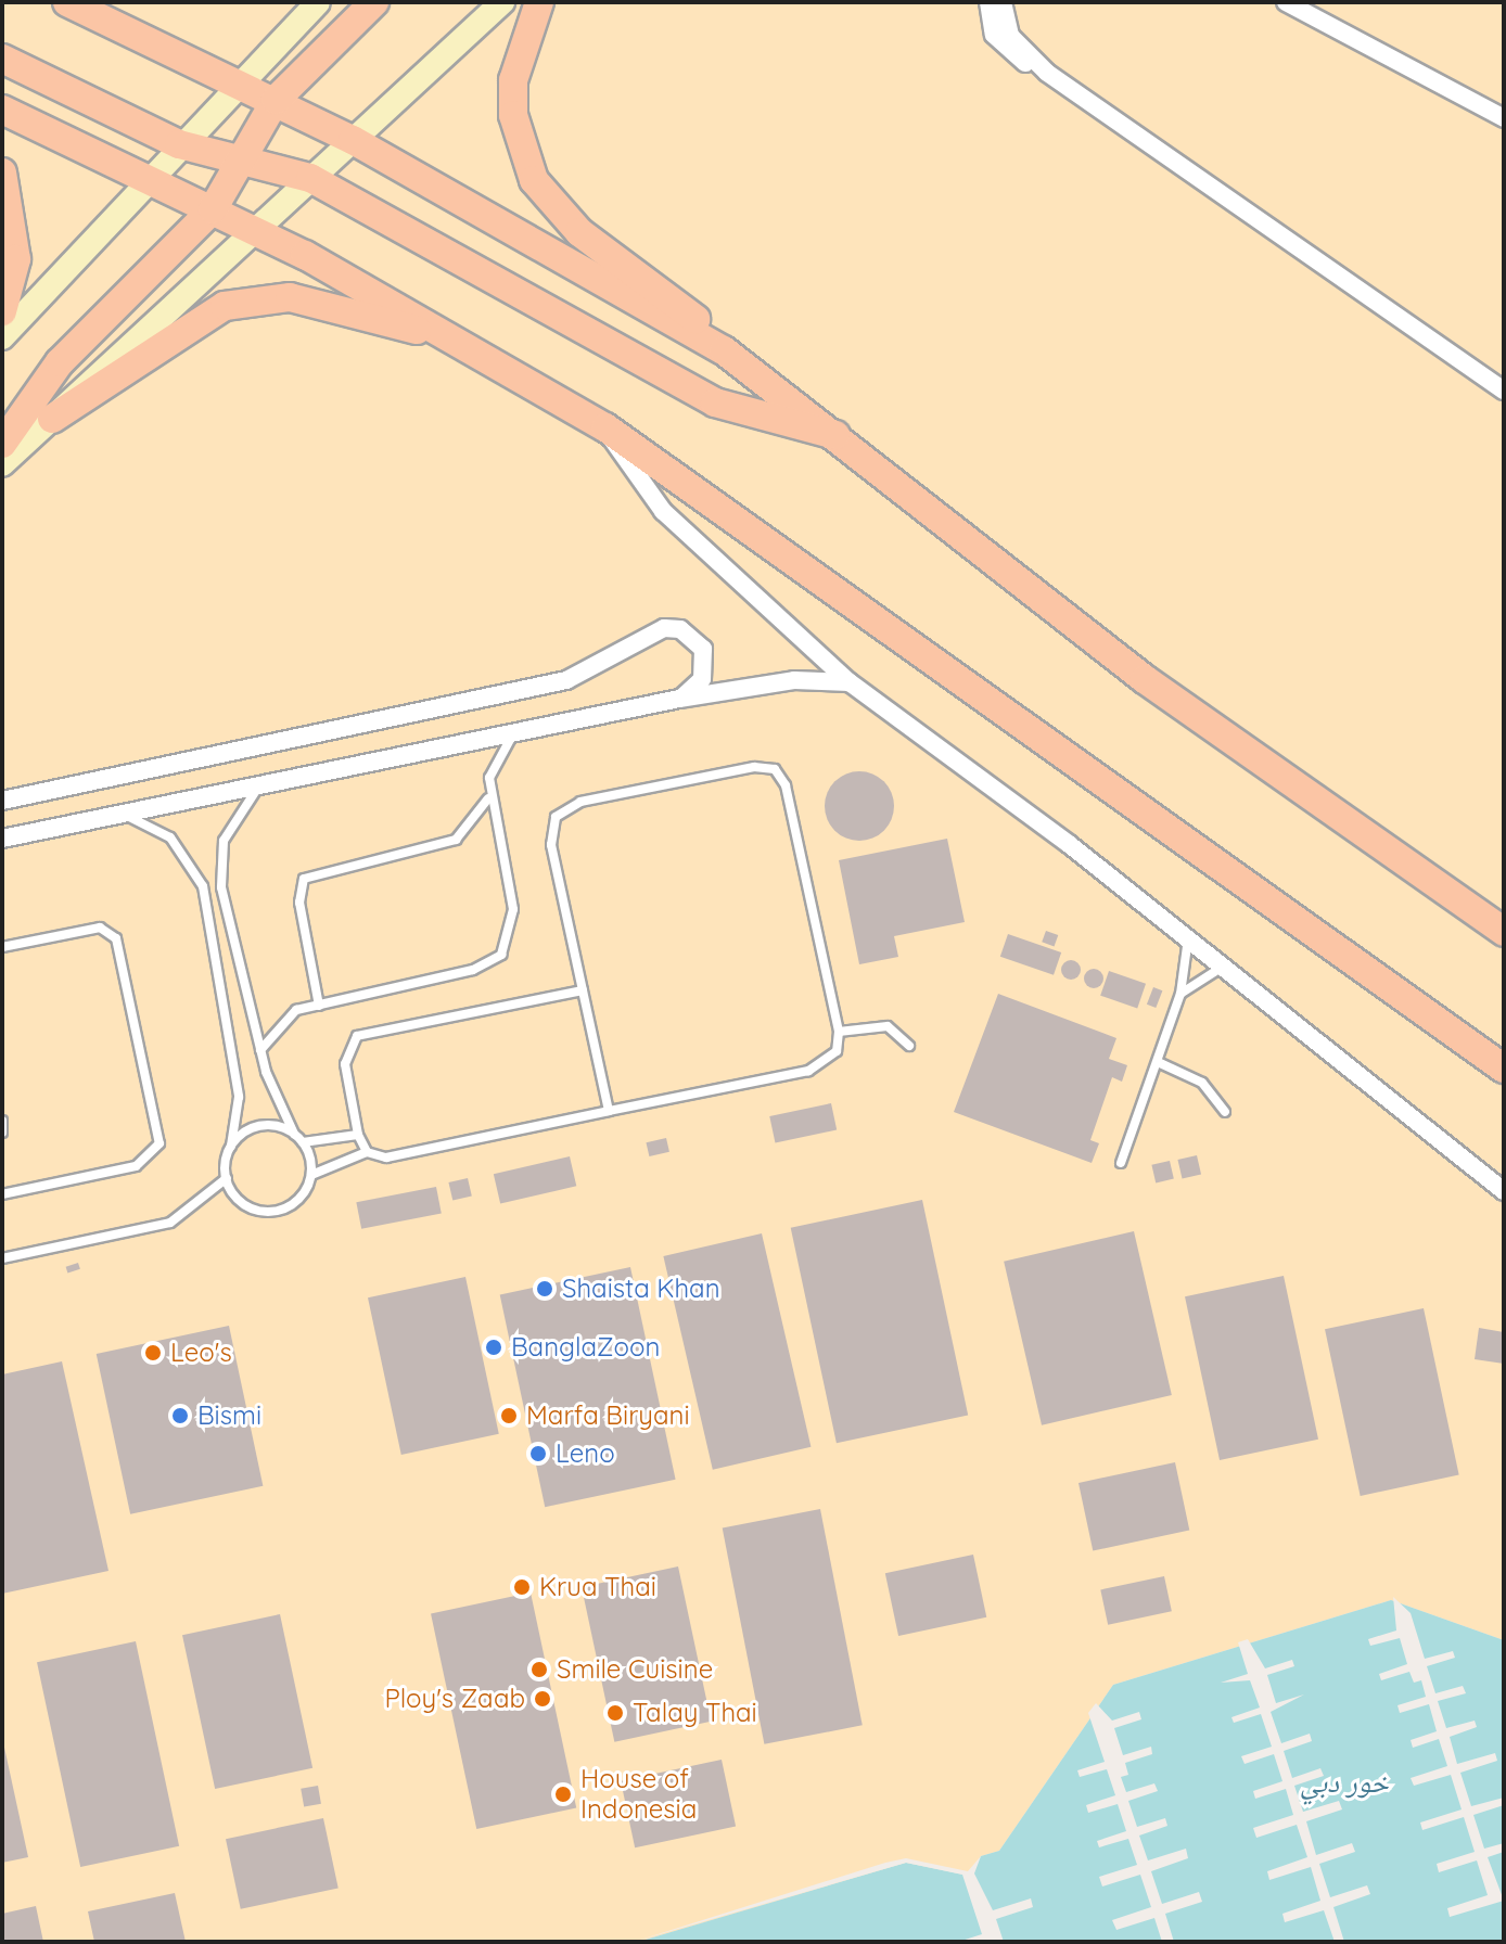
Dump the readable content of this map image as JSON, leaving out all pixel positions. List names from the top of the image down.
{
  "water": ["خور دبي"],
  "places": [
    "Shaista Khan",
    "BanglaZoon",
    "Leo's",
    "Bismi",
    "Marfa Biryani",
    "Leno",
    "Krua Thai",
    "Smile Cuisine",
    "Ploy's Zaab",
    "Talay Thai",
    "House of Indonesia"
  ]
}
